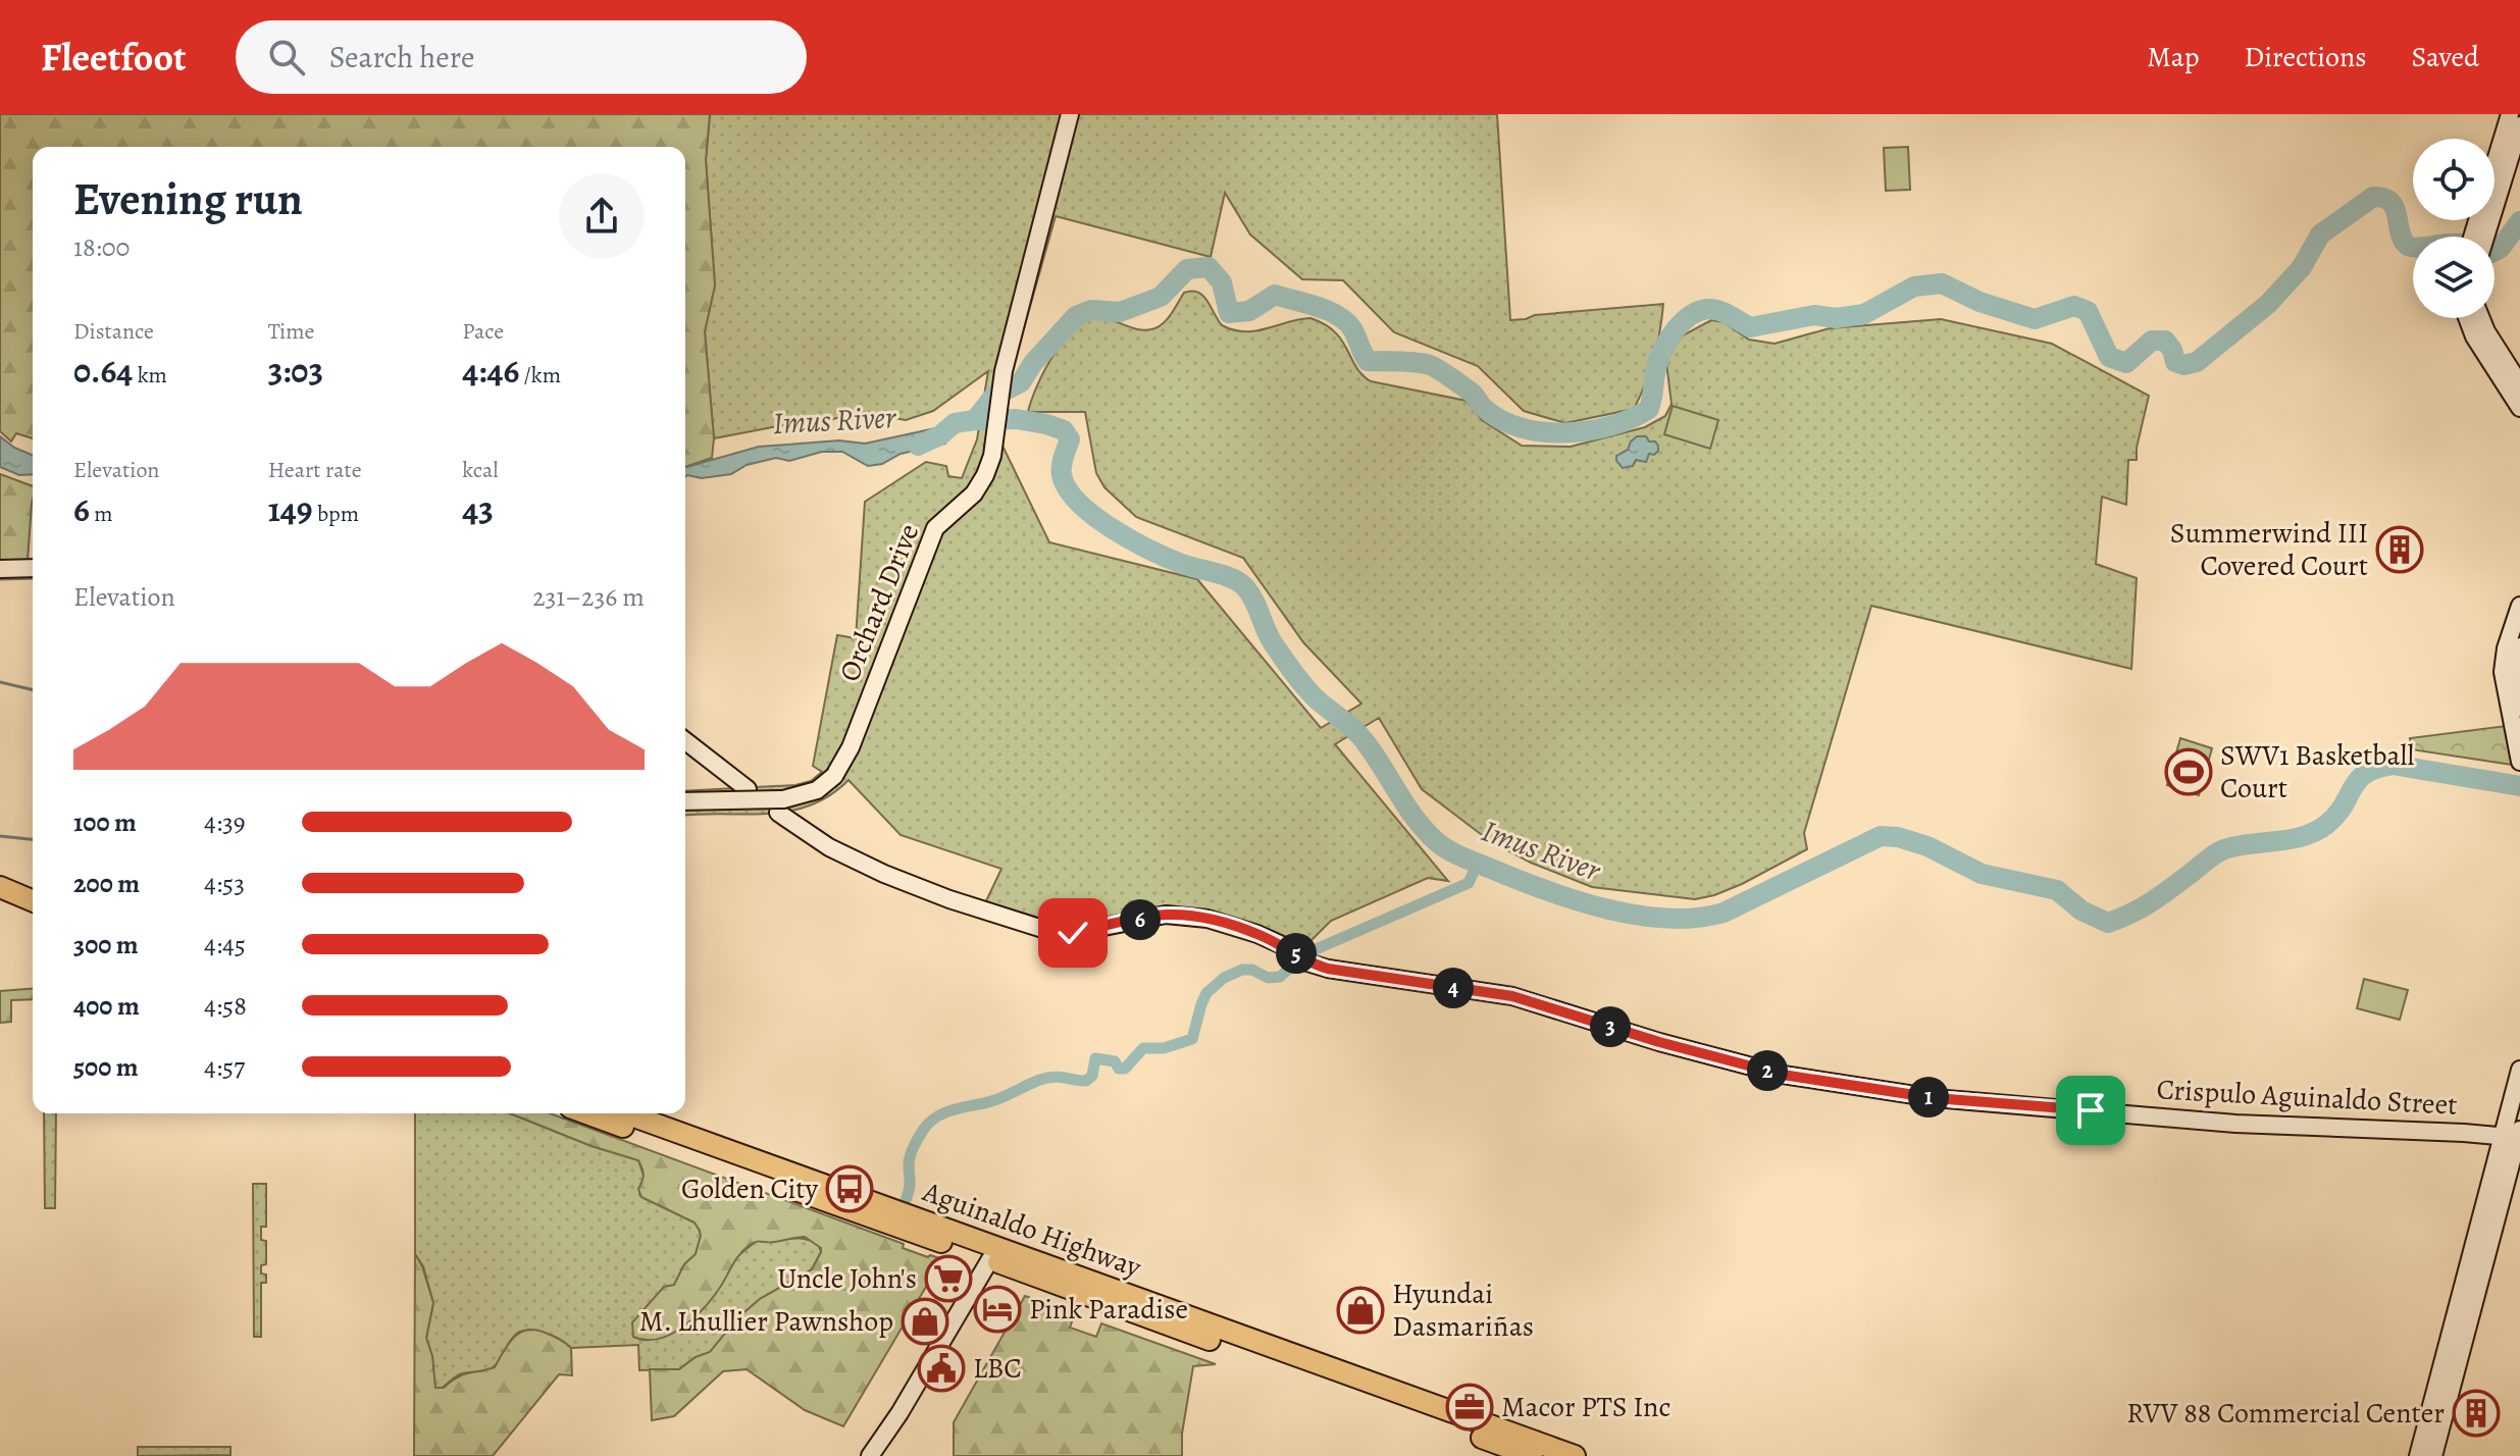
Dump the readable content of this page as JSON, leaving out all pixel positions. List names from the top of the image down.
{
  "streets": {
    "highway": ["Aguinaldo Highway"],
    "street": ["Orchard Drive", "Crispulo Aguinaldo Street"]
  },
  "water": ["Imus River"],
  "places": {
    "building": ["Summerwind III Covered Court", "RVV 88 Commercial Center"],
    "sports": ["SWV1 Basketball Court"],
    "bus stop": ["Golden City"],
    "supermarket": ["Uncle John's"],
    "hotel": ["Pink Paradise"],
    "shop": ["Hyundai Dasmariñas", "M. Lhullier Pawnshop"],
    "public building": ["LBC"],
    "office": ["Macor PTS Inc"]
  },
  "page": {
    "header": "Fleetfoot",
    "search": "Search here",
    "nav": ["Map", "Directions", "Saved"],
    "heading": ["Evening run", "18:00"],
    "stats": [
      ["Distance", "0.64 km"],
      ["Time", "3:03"],
      ["Pace", "4:46 /km"],
      ["Elevation", "6 m"],
      ["Heart rate", "149 bpm"],
      ["kcal", "43"]
    ],
    "chart": ["Elevation", "231–236 m"],
    "list": [
      {
        "name": "100 m",
        "note": "4:39"
      },
      {
        "name": "200 m",
        "note": "4:53"
      },
      {
        "name": "300 m",
        "note": "4:45"
      },
      {
        "name": "400 m",
        "note": "4:58"
      },
      {
        "name": "500 m",
        "note": "4:57"
      }
    ],
    "pins": [
      "6",
      "5",
      "4",
      "3",
      "2",
      "1"
    ]
  }
}
